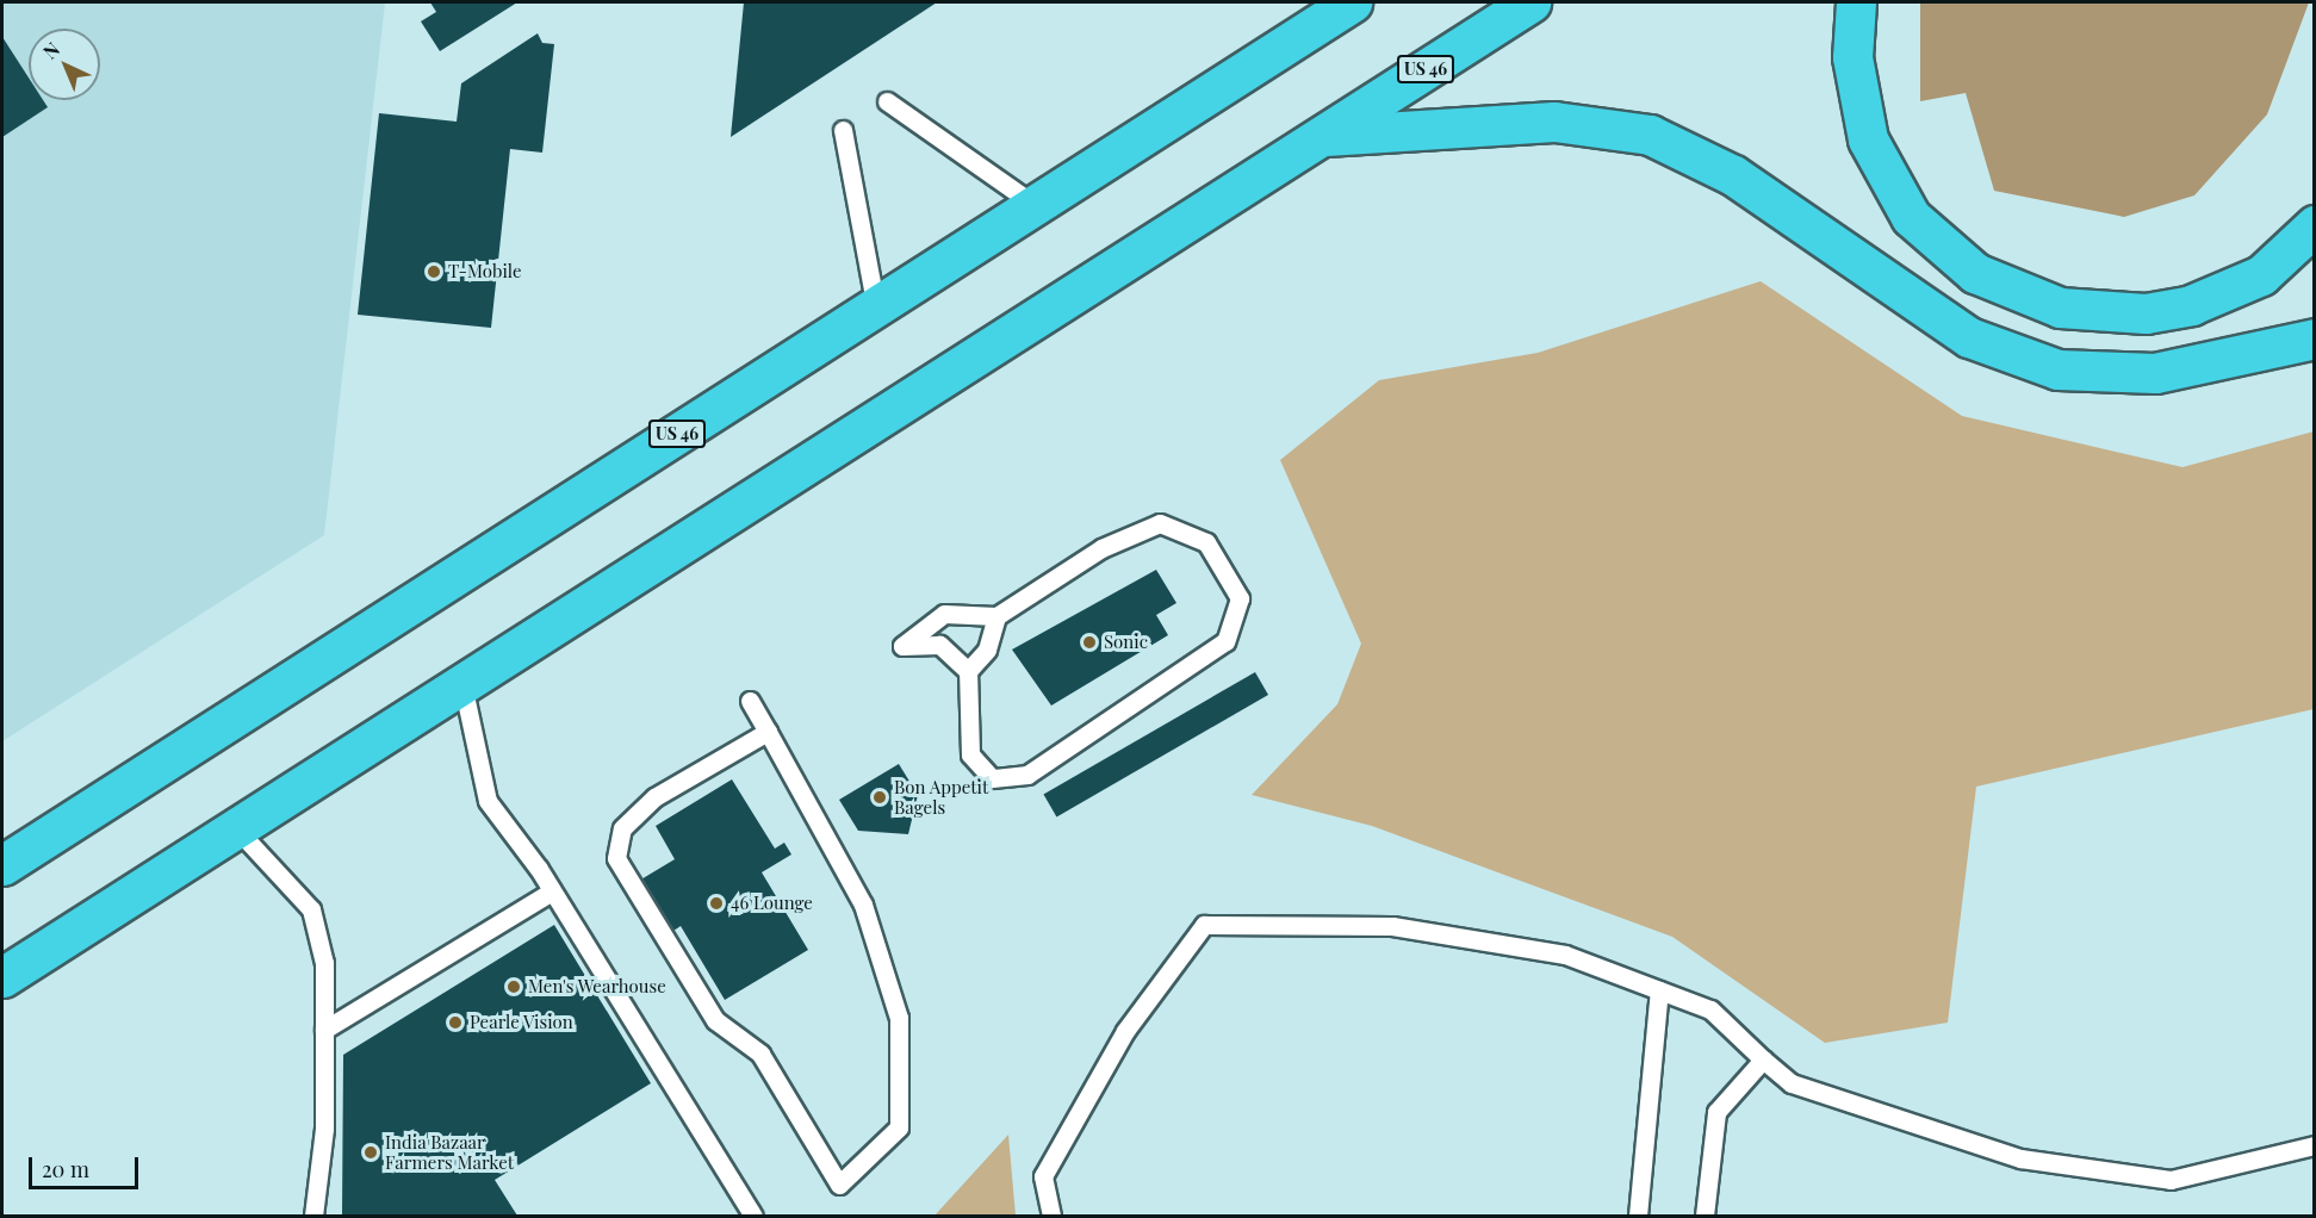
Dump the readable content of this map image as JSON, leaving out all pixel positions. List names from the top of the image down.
{
  "streets": {
    "highway": ["US 46"]
  },
  "places": [
    "T-Mobile",
    "Sonic",
    "Bon Appetit Bagels",
    "46 Lounge",
    "Men's Wearhouse",
    "Pearle Vision",
    "India Bazaar Farmers Market"
  ],
  "scale_bar": "20 m",
  "north": "top left"
}
